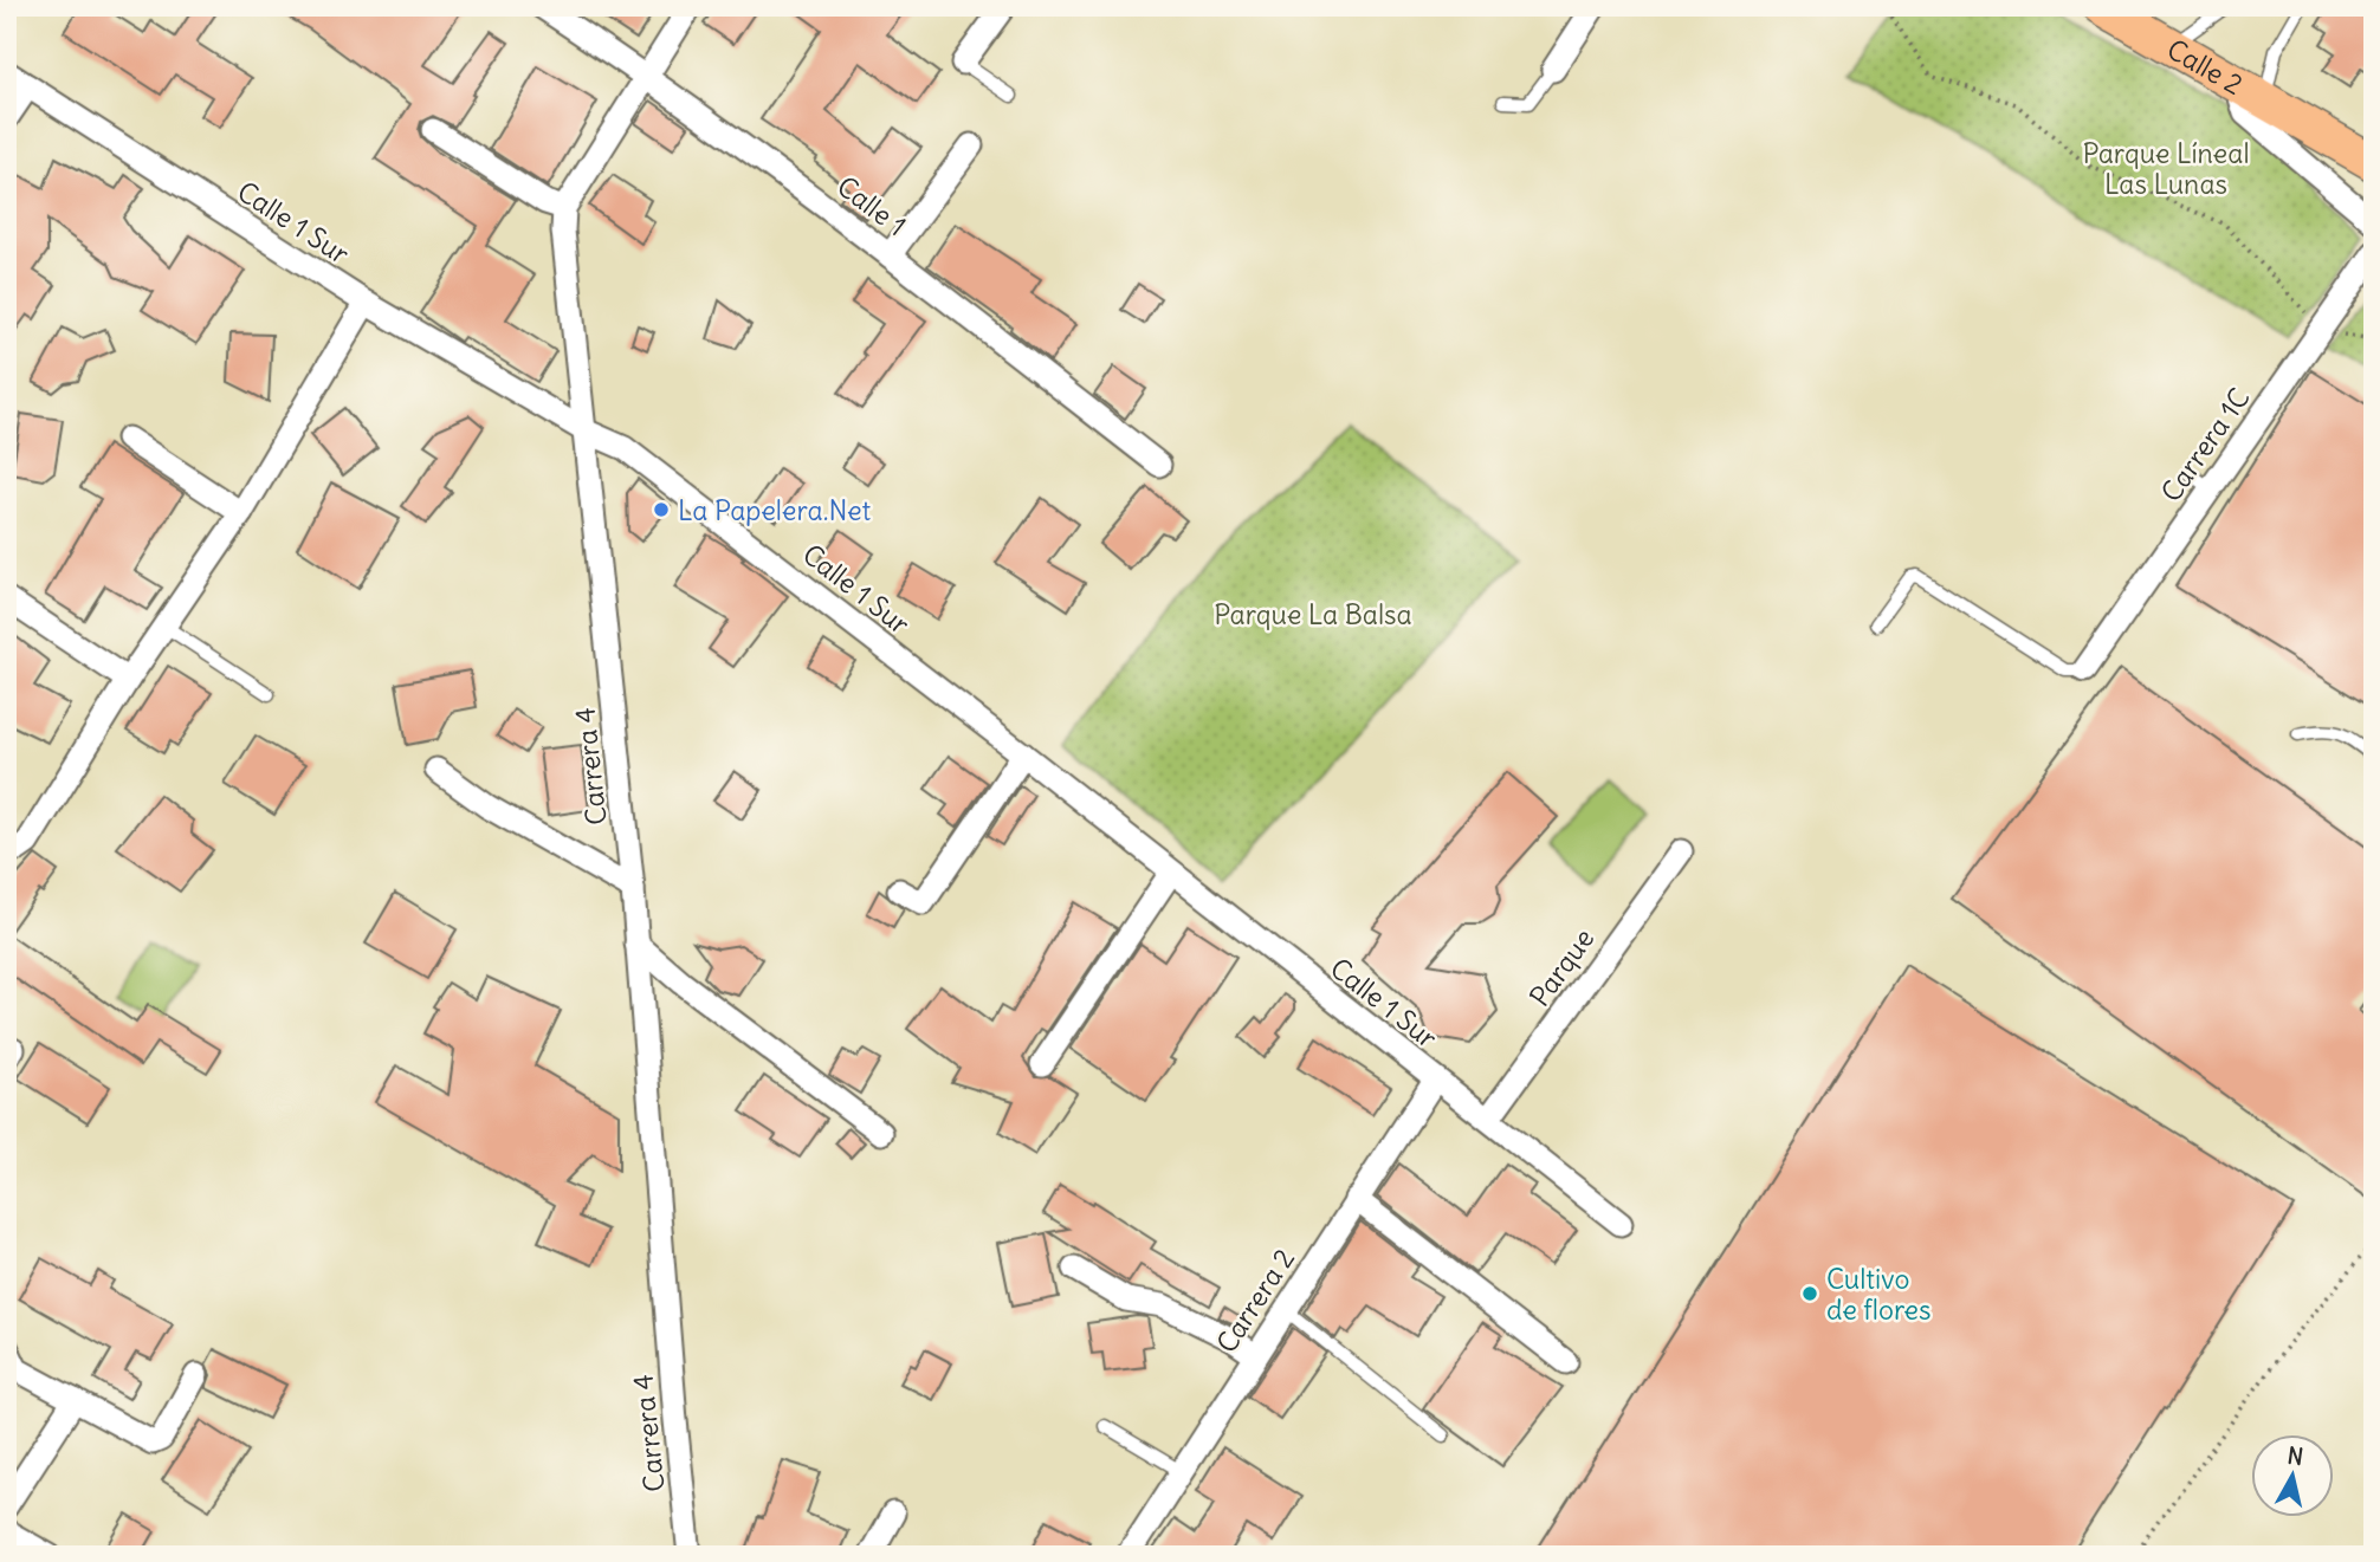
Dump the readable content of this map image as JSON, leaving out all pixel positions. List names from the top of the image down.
{
  "streets": {
    "main road": ["Calle 2"],
    "street": [
      "Calle 1",
      "Calle 1 Sur",
      "Carrera 1C",
      "Carrera 4",
      "Parque",
      "Carrera 2"
    ]
  },
  "crossings": [
    ["Calle 1 Sur", "Carrera 4"],
    ["Calle 1 Sur", "Parque"],
    ["Calle 1 Sur", "Carrera 2"]
  ],
  "parks": ["Parque Líneal Las Lunas", "Parque La Balsa"],
  "places": ["La Papelera.Net", "Cultivo de flores"],
  "north": "top"
}
